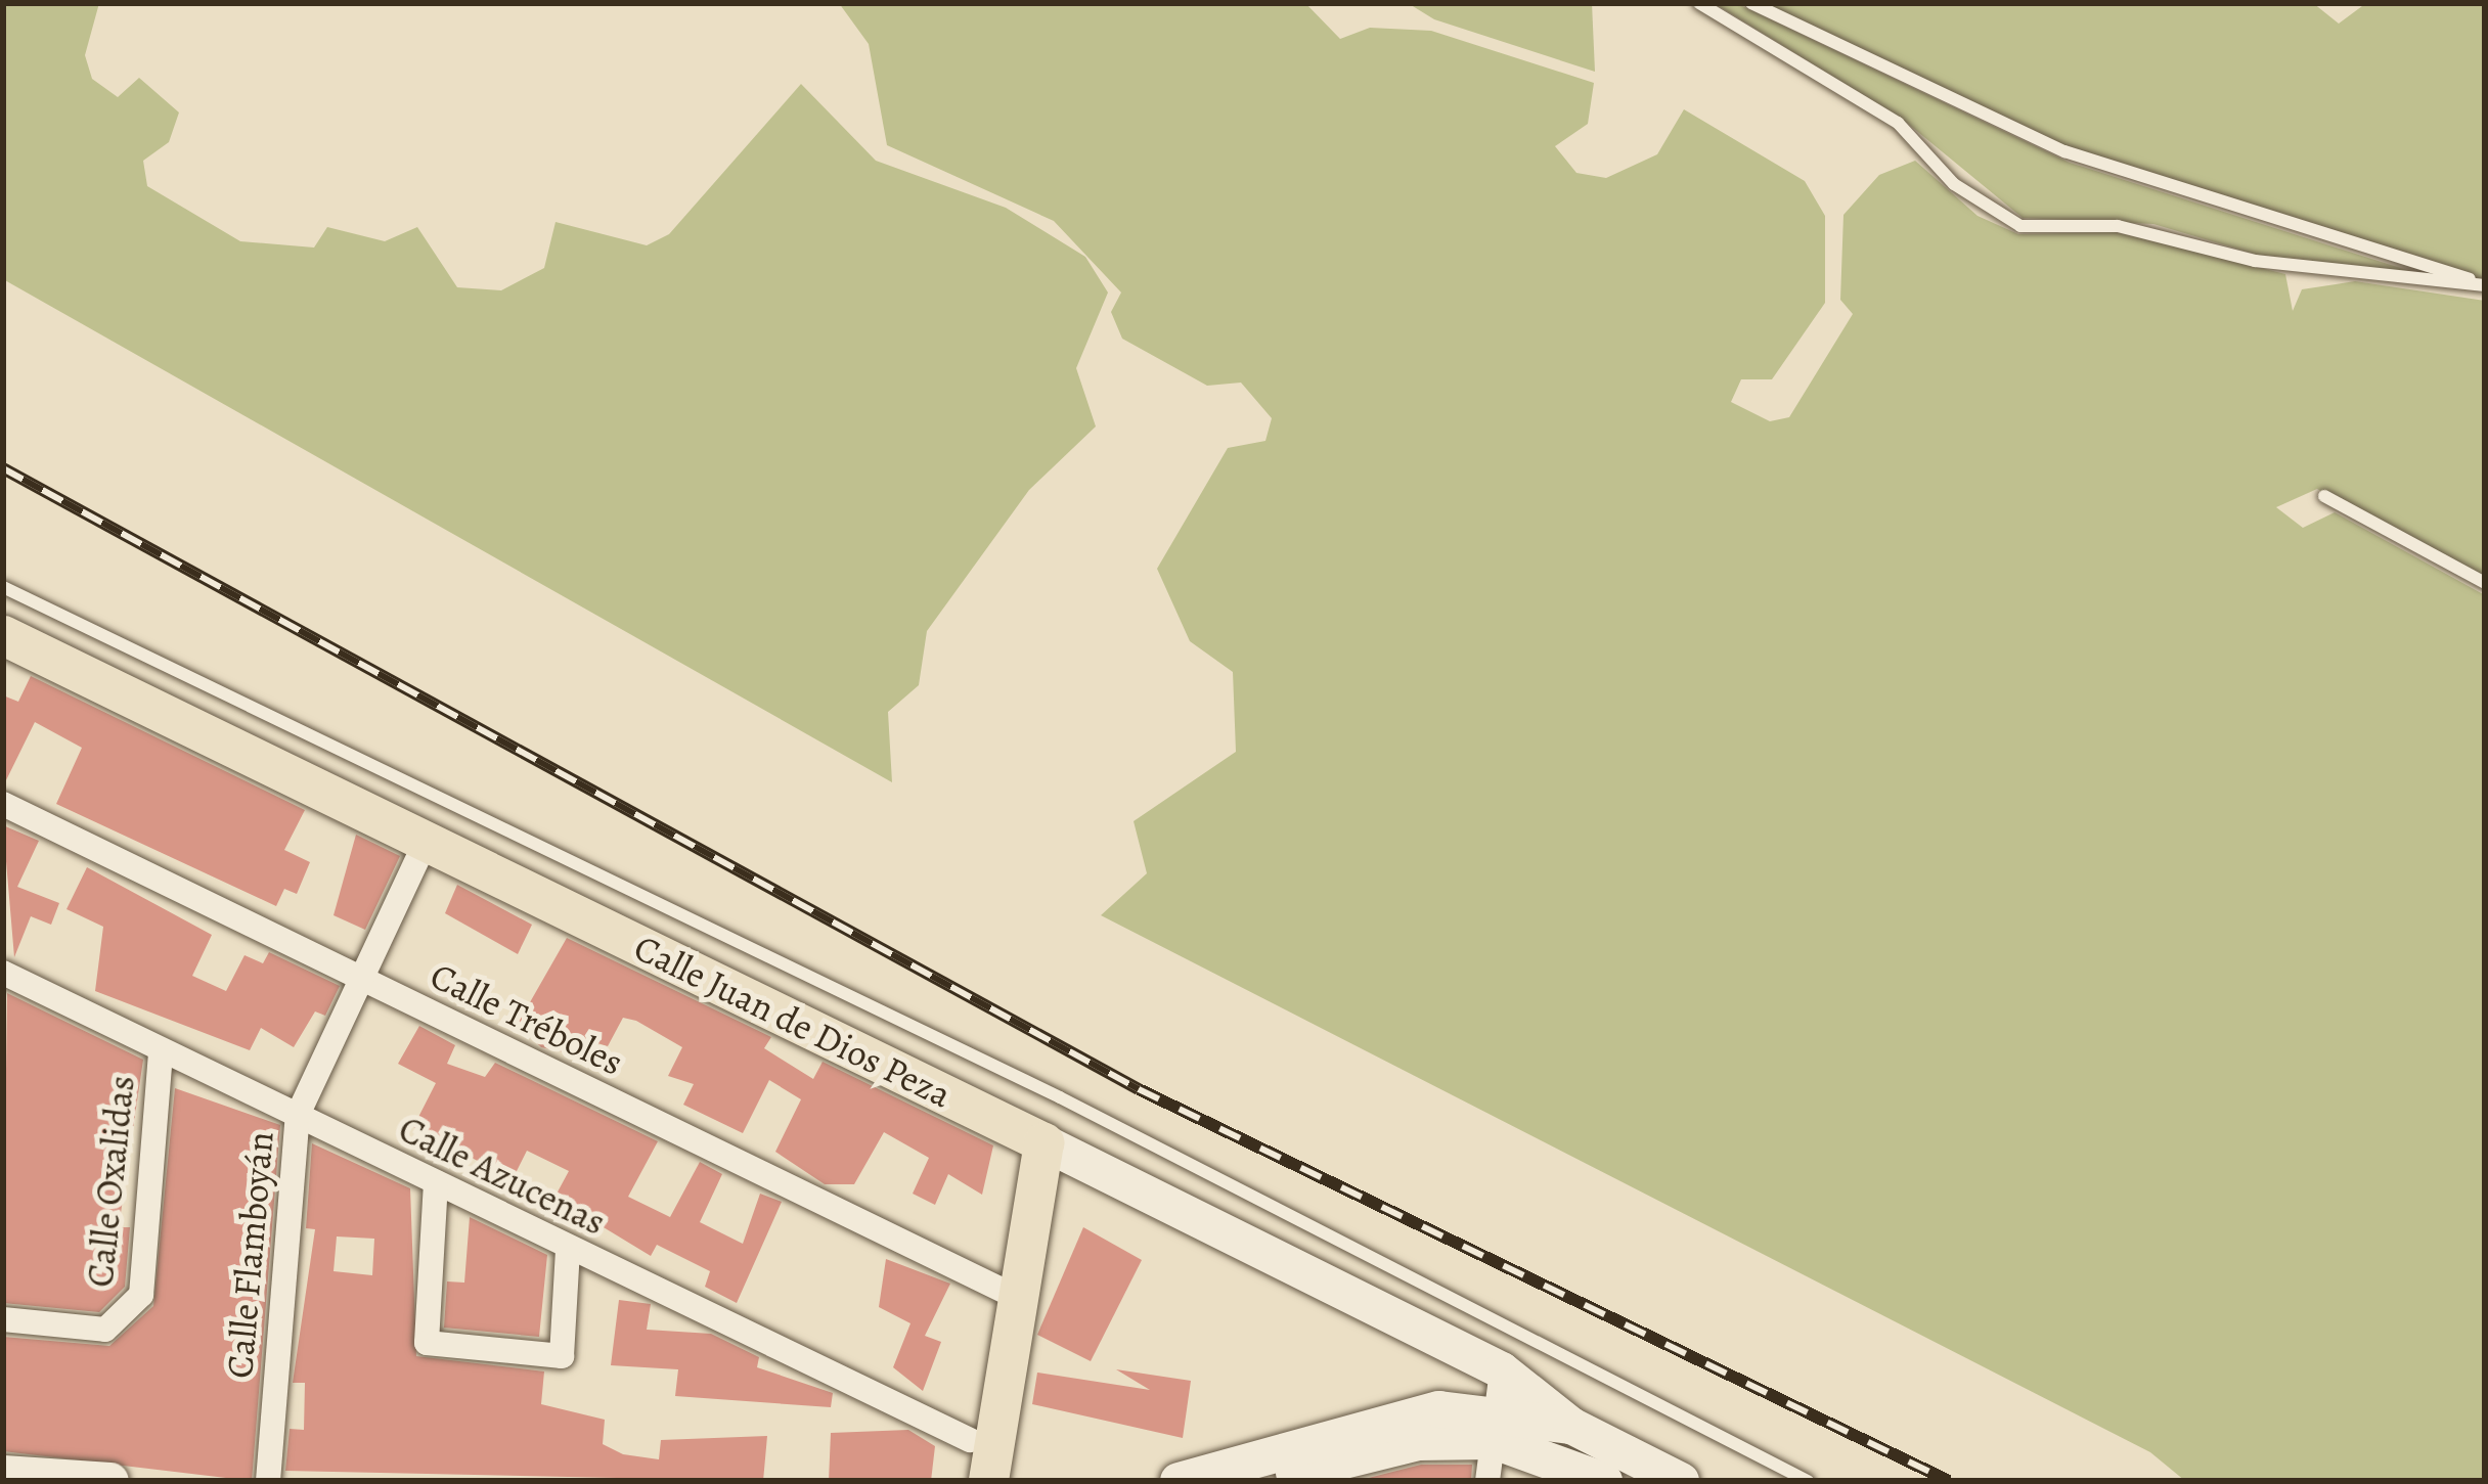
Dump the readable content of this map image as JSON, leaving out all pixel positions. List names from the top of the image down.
{
  "streets": {
    "main road": ["Calle Juan de Dios Peza"],
    "street": [
      "Calle Tréboles",
      "Calle Azucenas",
      "Calle Oxalidas",
      "Calle Flamboyán"
    ]
  },
  "crossings": [
    ["Calle Tréboles", "Calle Flamboyán"],
    ["Calle Juan de Dios Peza", "Calle Flamboyán"],
    ["Calle Azucenas", "Calle Oxalidas"],
    ["Calle Azucenas", "Calle Flamboyán"]
  ]
}
